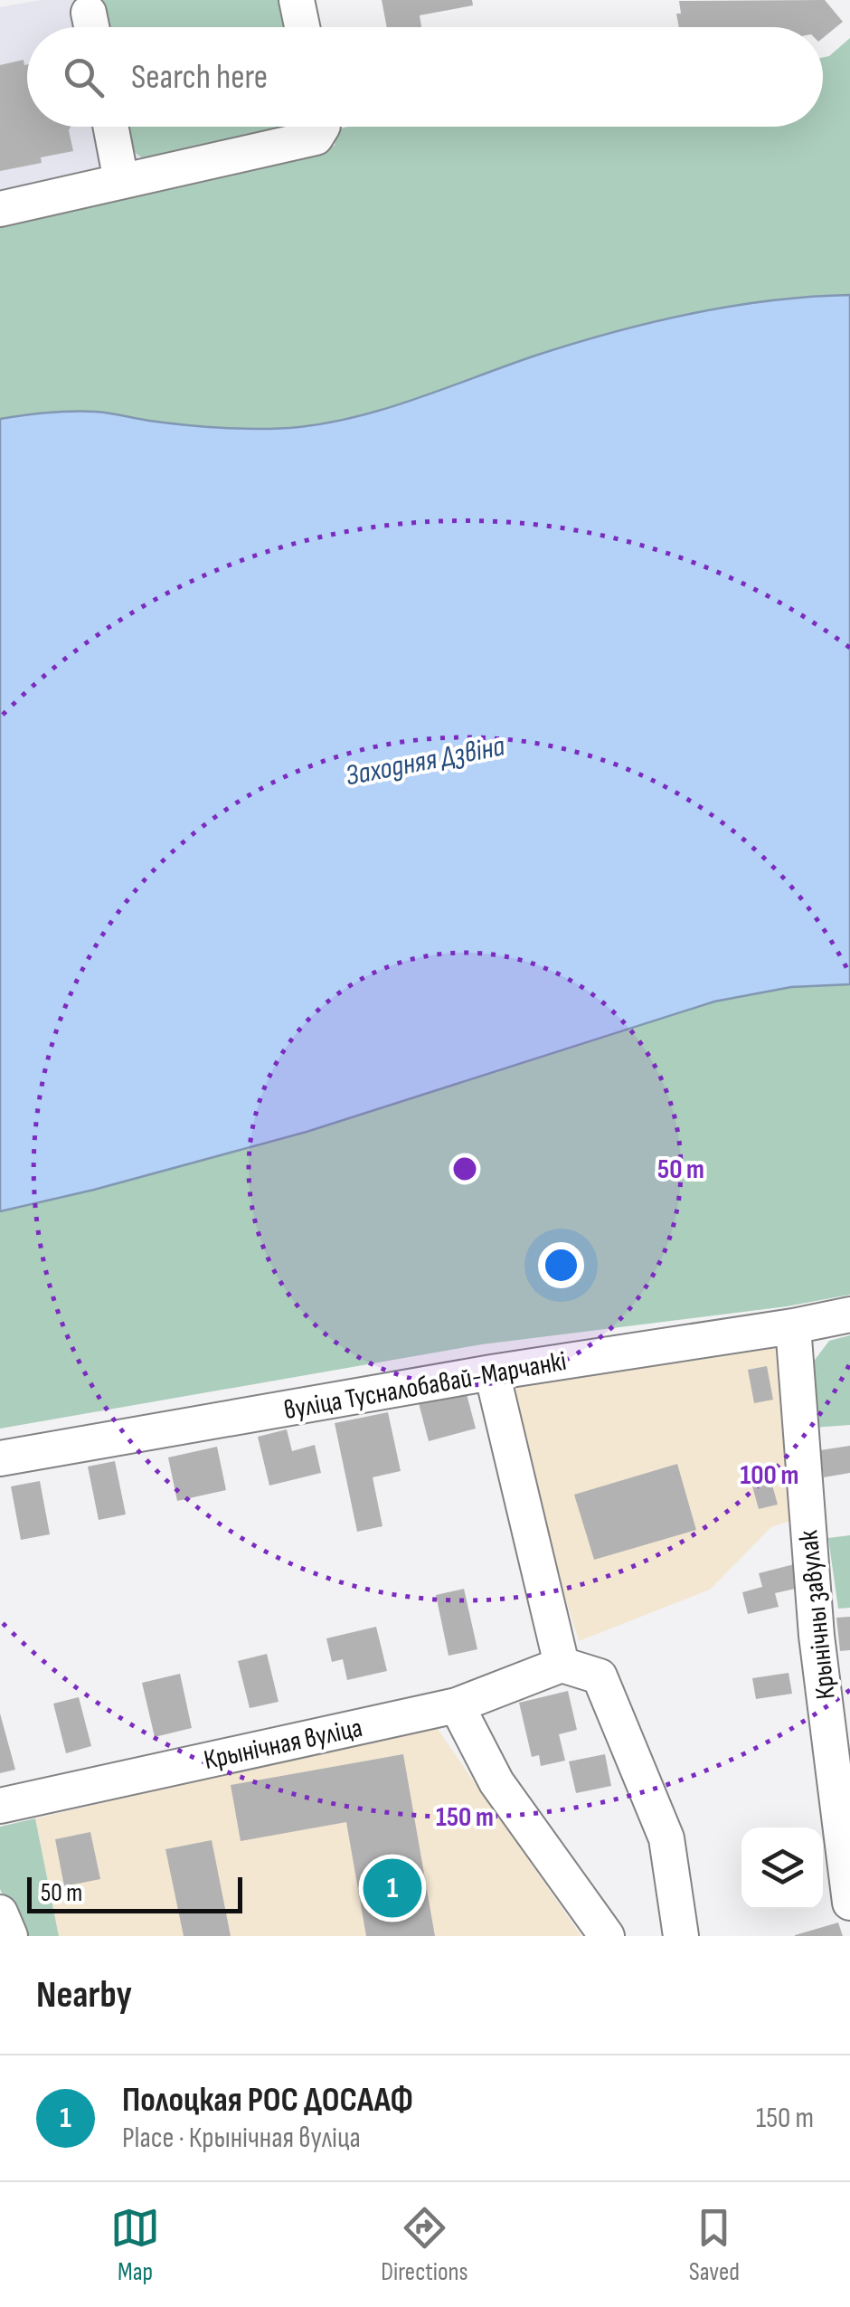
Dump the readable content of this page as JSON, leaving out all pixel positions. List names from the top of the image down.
{
  "streets": {
    "street": ["вуліца Тусналобавай-Марчанкі", "Крынічны завулак", "Крынічная вуліца"]
  },
  "crossings": [
    ["вуліца Тусналобавай-Марчанкі", "Крынічны завулак"]
  ],
  "water": ["Заходняя Дзвіна"],
  "scale_bar": "50 m",
  "page": {
    "search": "Search here",
    "pins": "1",
    "scale": "50 m",
    "heading": "Nearby",
    "list": [
      {
        "mark": "1",
        "name": "Полоцкая РОС ДОСААФ",
        "note": "Place · Крынічная вуліца",
        "value": "150 m"
      }
    ],
    "nav": ["Map", "Directions", "Saved"]
  },
  "rings": ["50 m", "100 m", "150 m"]
}
